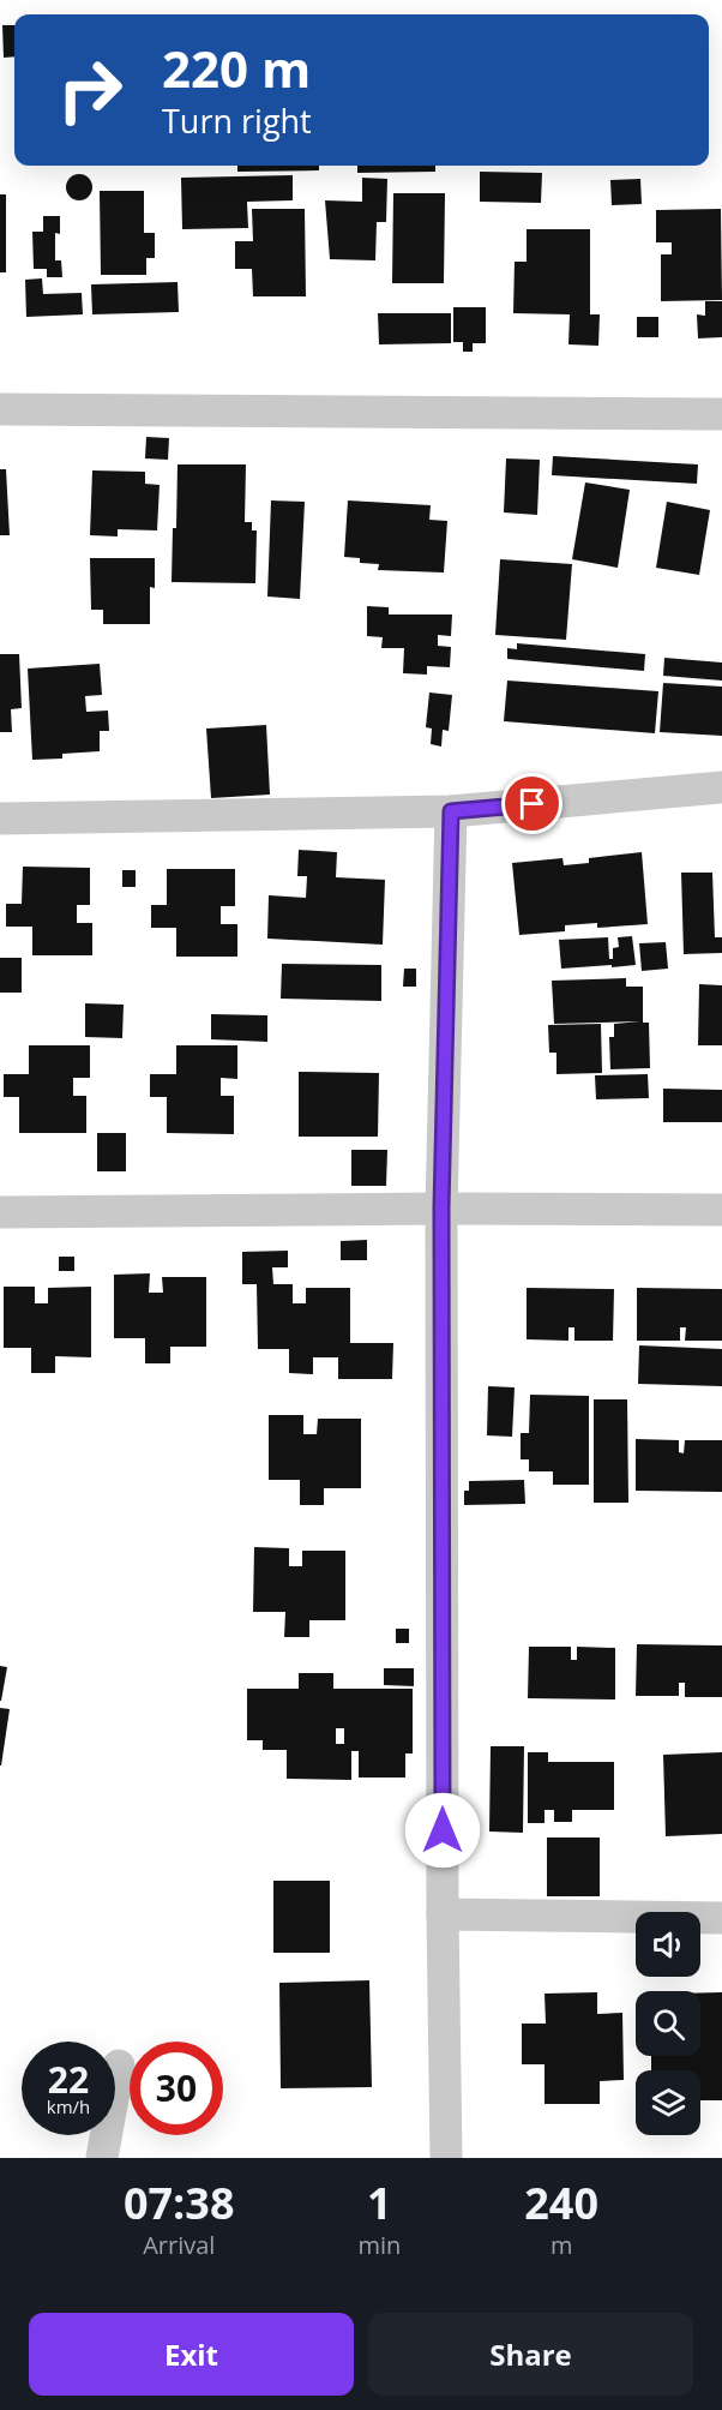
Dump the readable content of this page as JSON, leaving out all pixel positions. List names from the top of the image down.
{
  "page": {
    "turn": ["220 m", "Turn right"],
    "speed": "22 km/h",
    "limit": "30",
    "eta": [
      "07:38",
      "Arrival",
      "1",
      "min",
      "240",
      "m"
    ],
    "buttons": ["Exit", "Share"]
  }
}
